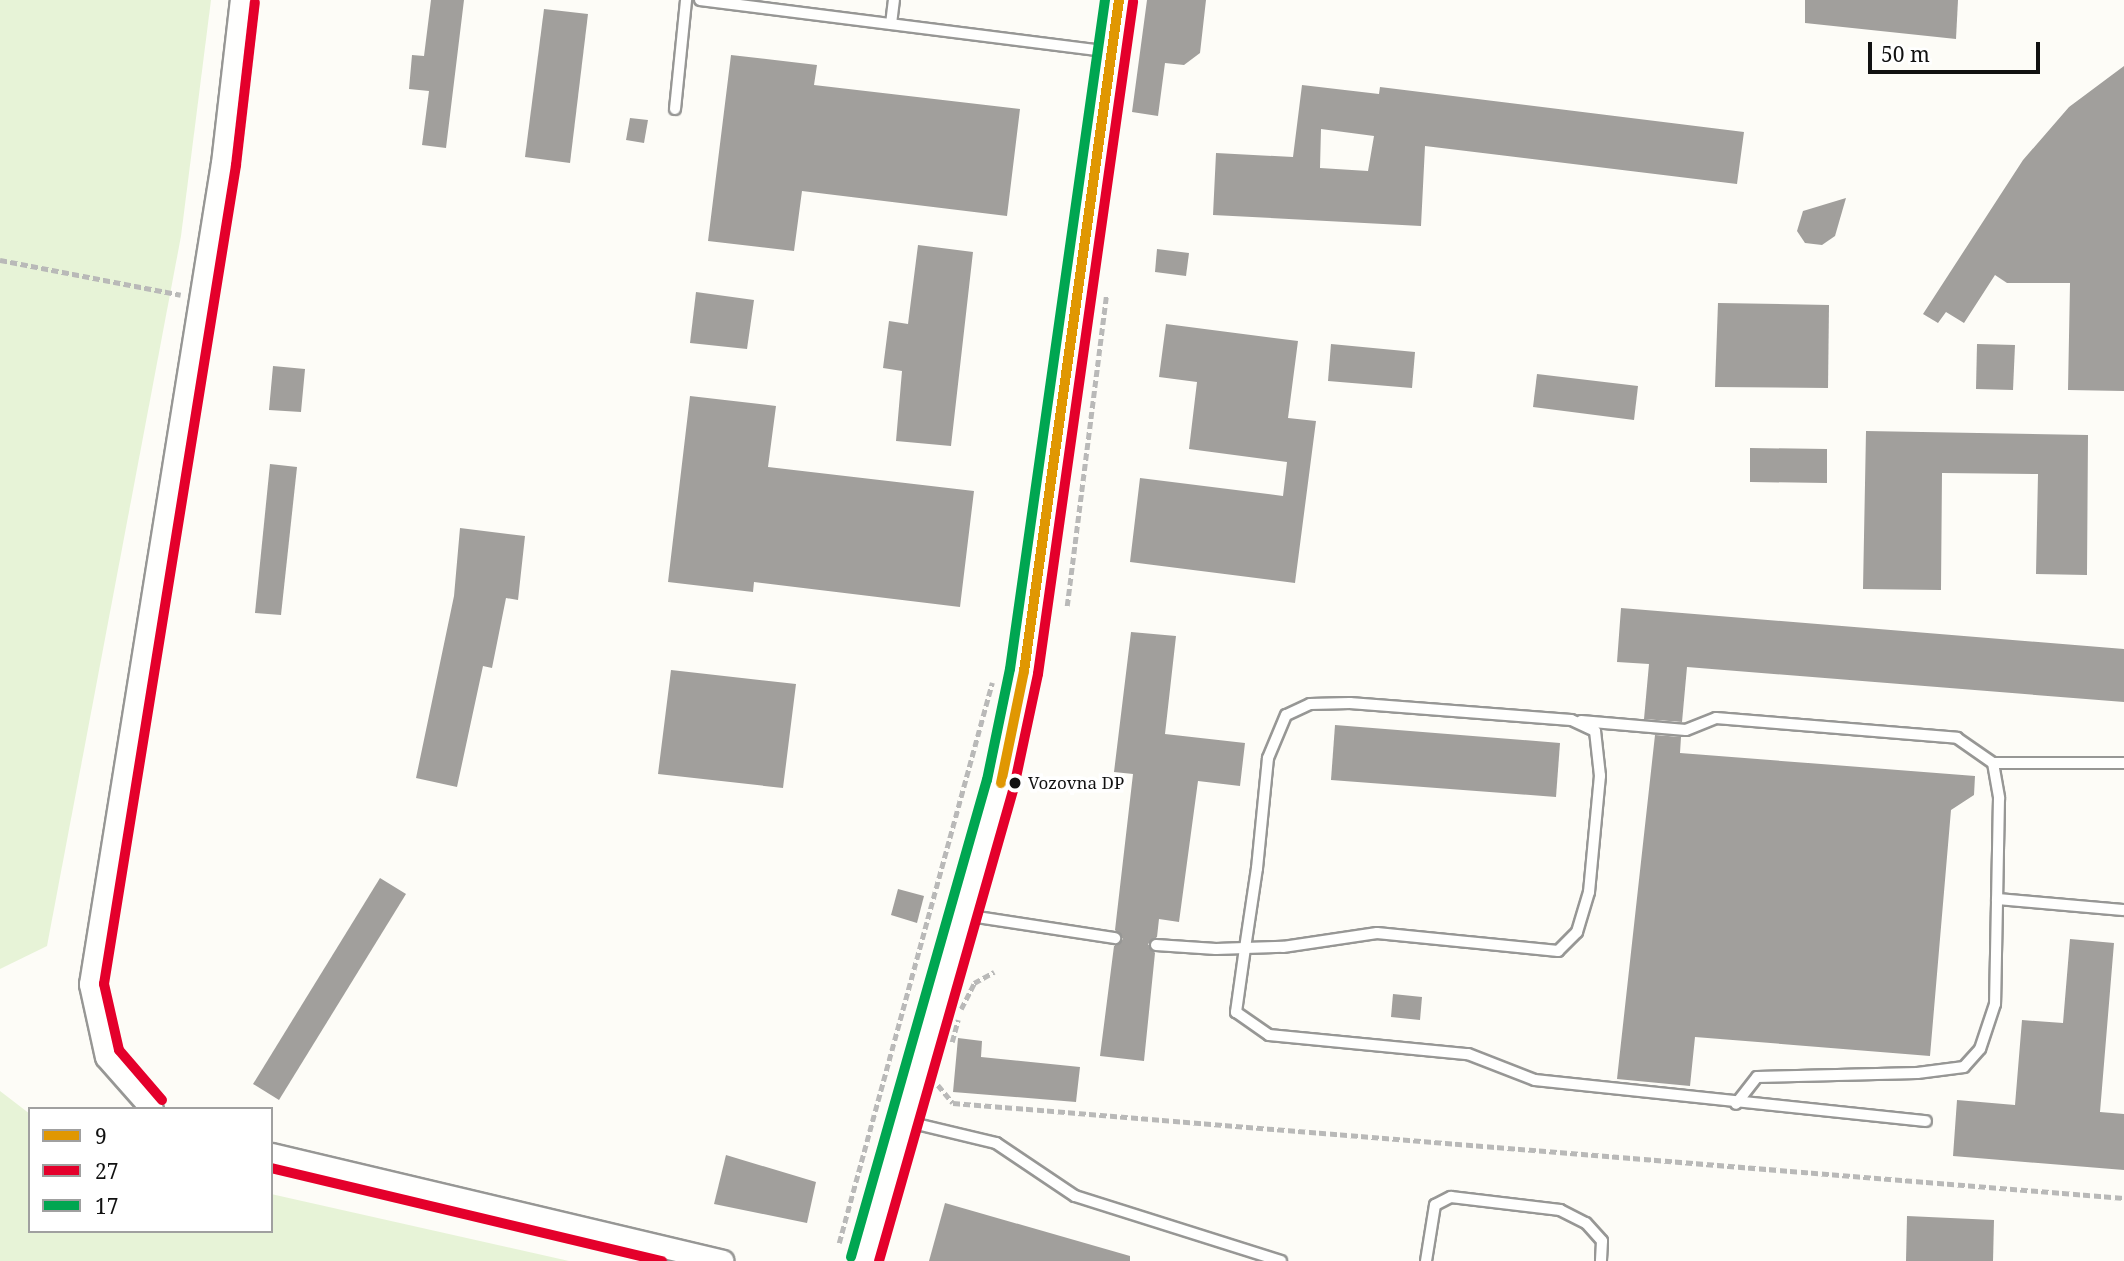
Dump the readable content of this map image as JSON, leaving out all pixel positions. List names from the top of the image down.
{
  "places": ["Vozovna DP"],
  "lines": ["transit line 9", "transit line 17", "transit line 27"],
  "legend": ["9", "27", "17"],
  "scale_bar": "50 m"
}
